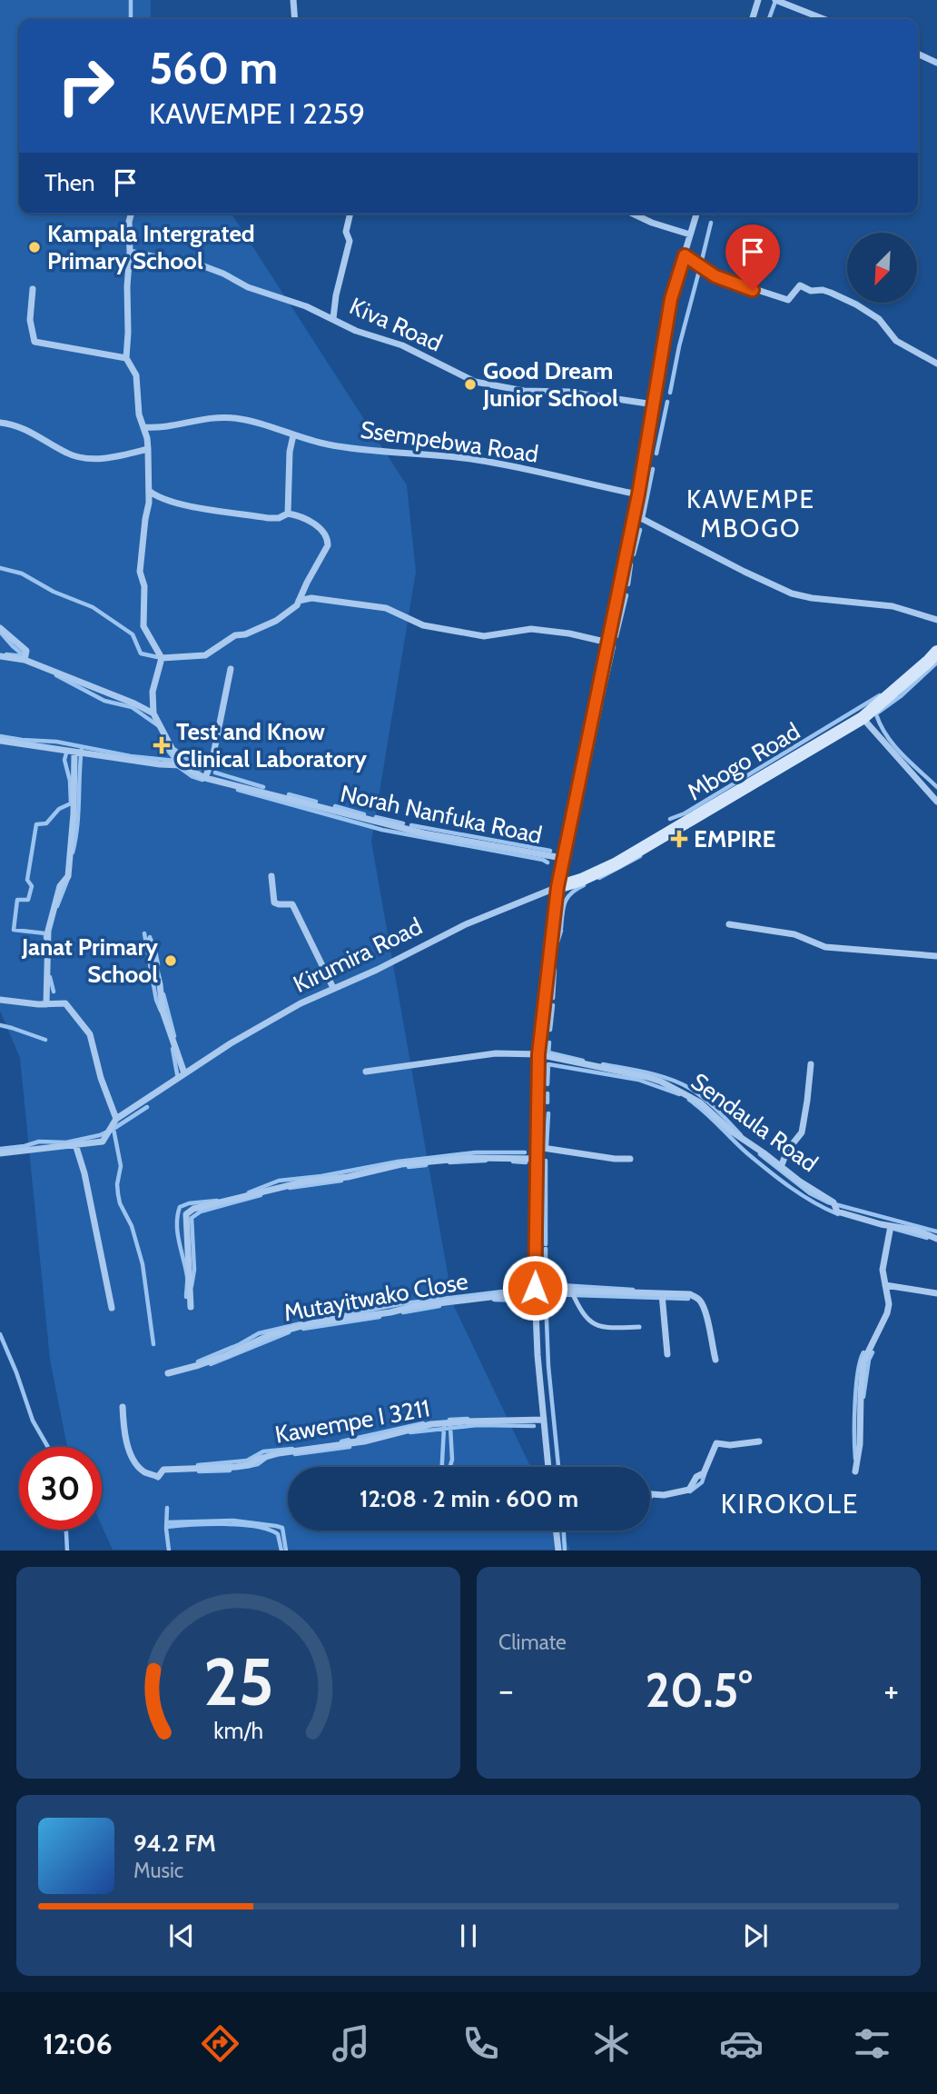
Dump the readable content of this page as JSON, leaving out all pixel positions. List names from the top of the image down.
{
  "streets": {
    "street": [
      "Kiva Road",
      "Ssempebwa Road",
      "Mbogo Road",
      "Norah Nanfuka Road",
      "Kirumira Road",
      "Sendaula Road",
      "Mutayitwako Close",
      "Kawempe I 3211"
    ]
  },
  "crossings": [
    ["Mbogo Road", "Kirumira Road"]
  ],
  "districts": ["KAWEMPE MBOGO", "KIROKOLE"],
  "places": {
    "other": ["Kampala Intergrated Primary School", "Good Dream Junior School", "Janat Primary School"],
    "health": ["Test and Know Clinical Laboratory", "EMPIRE"]
  },
  "north": "bottom left",
  "page": {
    "turn": ["560 m", "KAWEMPE I 2259"],
    "then": "Then",
    "limit": "30",
    "trip": "12:08 · 2 min · 600 m",
    "tile": "Climate",
    "heat": ["−", "20.5°", "+"],
    "song": ["94.2 FM", "Music"],
    "tabs": "12:06",
    "gauge": ["25", "km/h"]
  }
}
